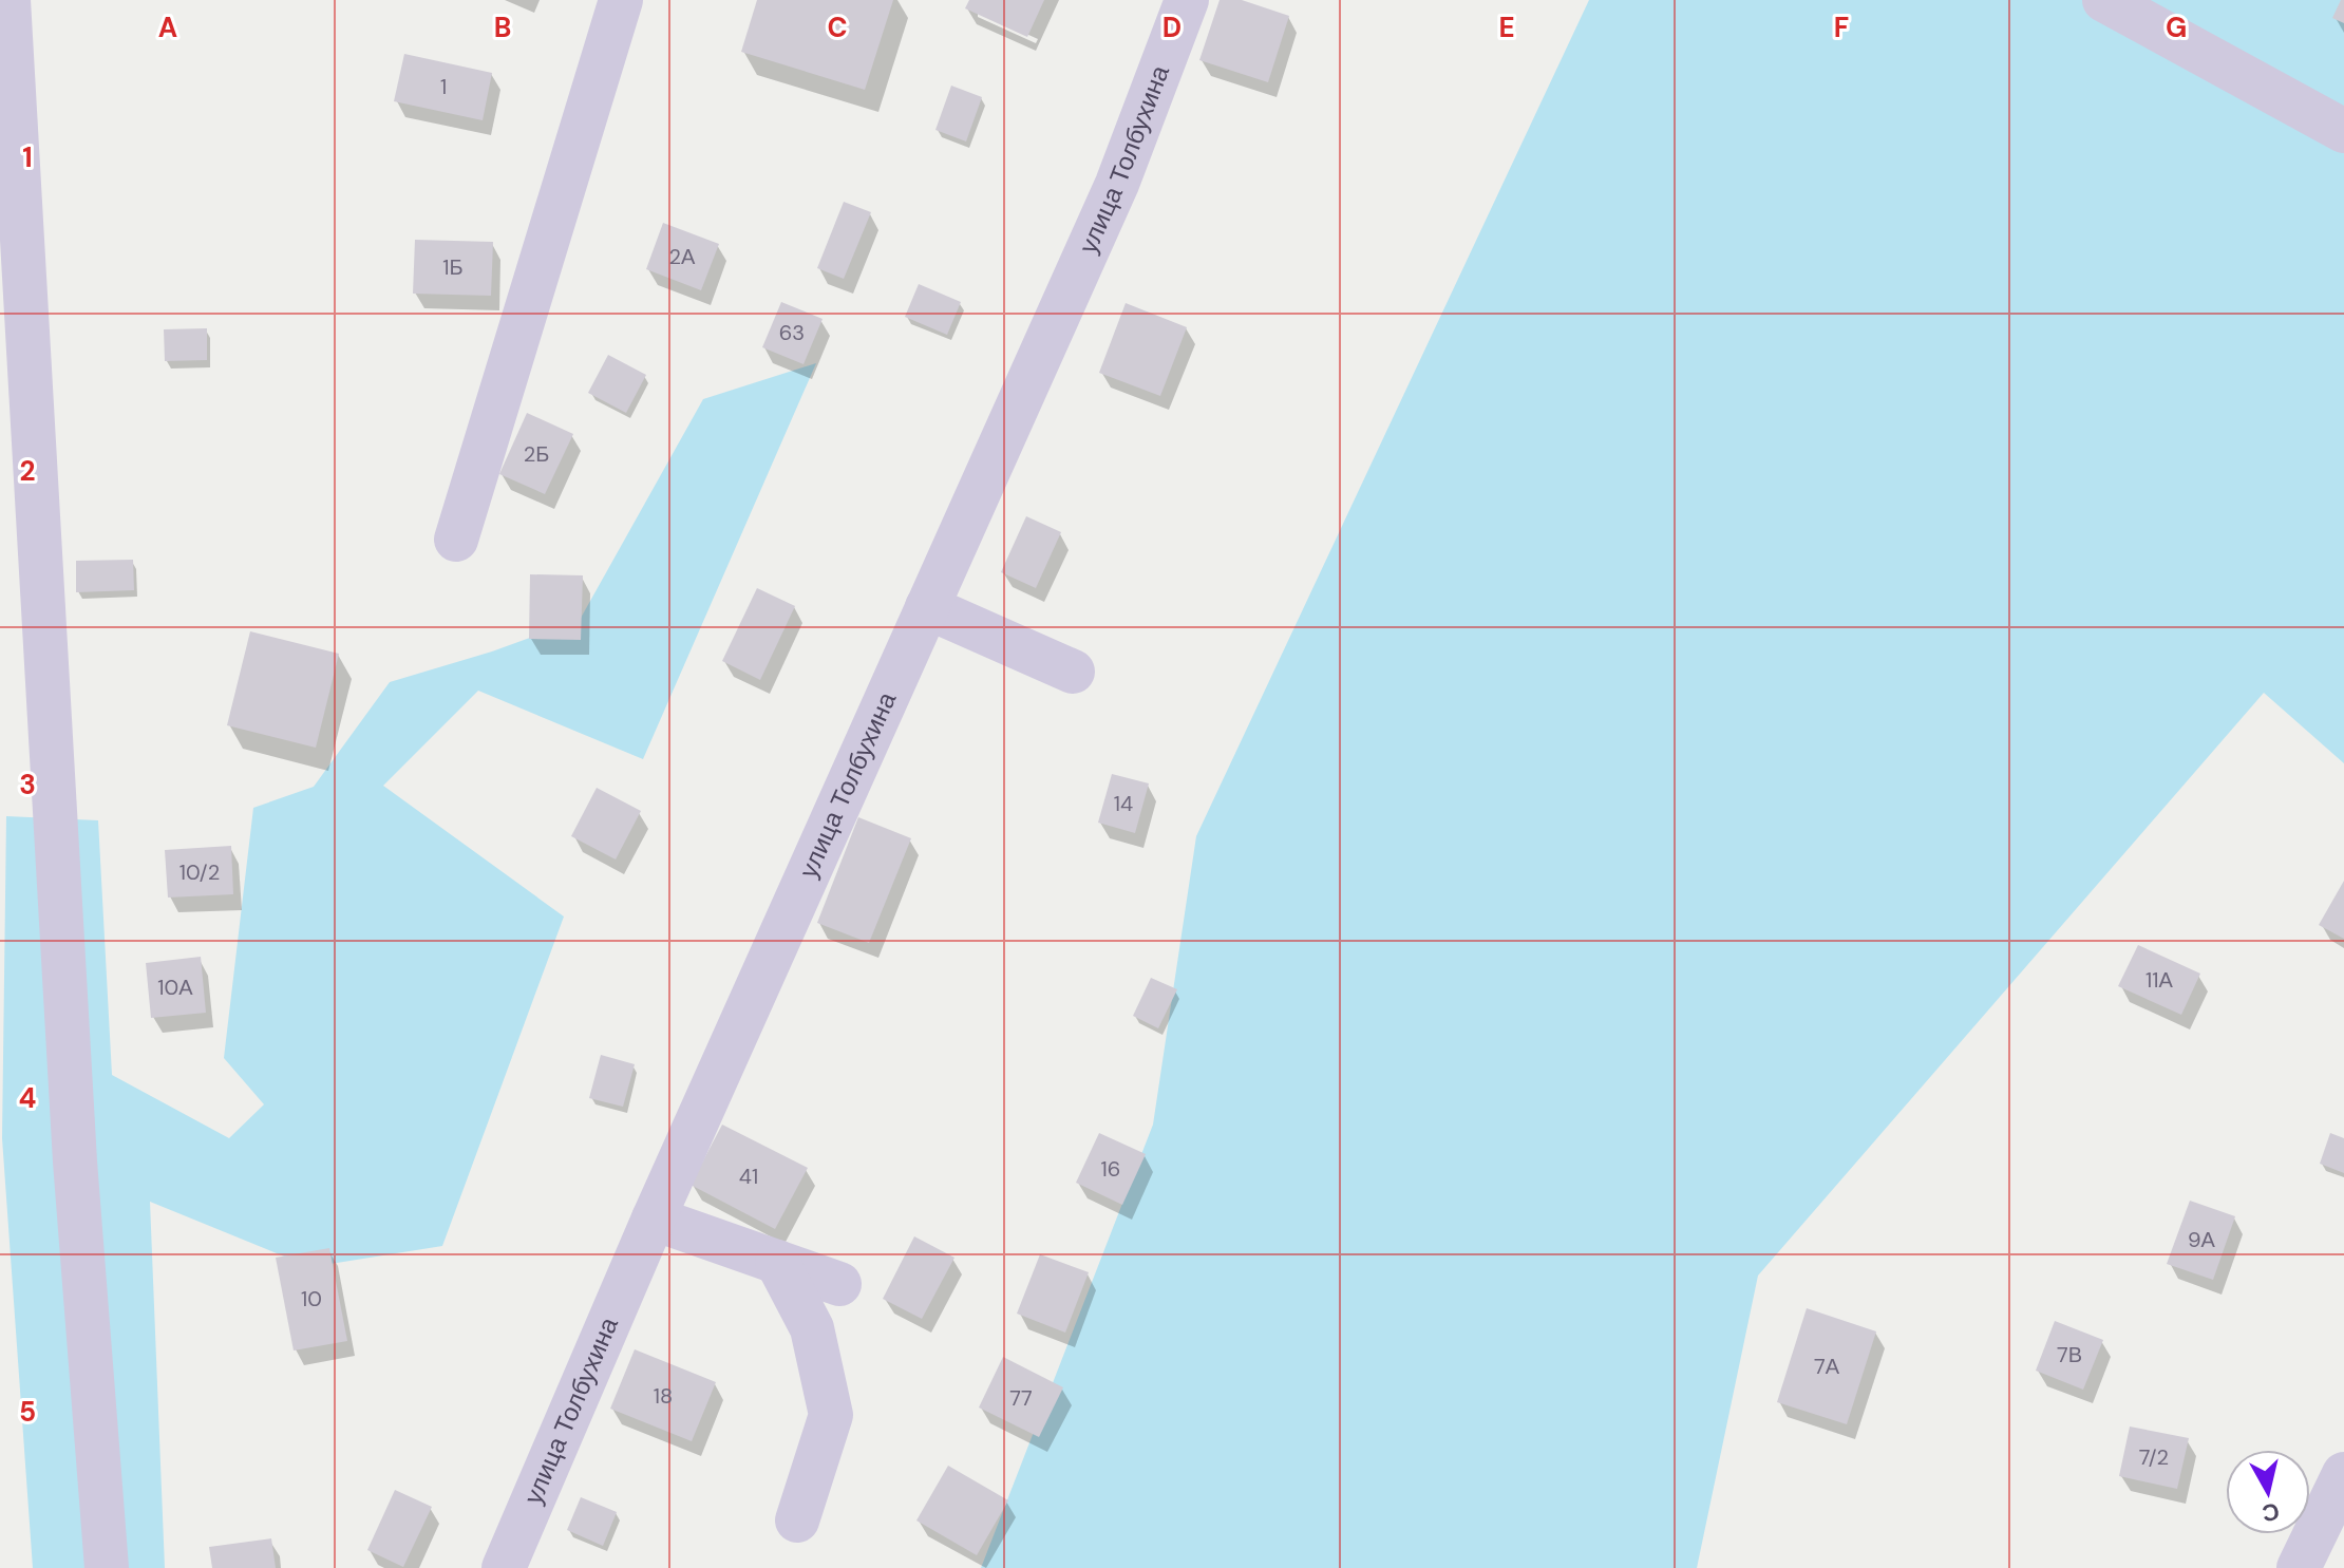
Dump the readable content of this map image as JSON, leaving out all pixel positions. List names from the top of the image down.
{
  "streets": {
    "street": ["улица Толбухина"]
  },
  "house_numbers": [
    "1",
    "2А",
    "1Б",
    "63",
    "2Б",
    "14",
    "10/2",
    "11А",
    "10А",
    "16",
    "41",
    "9А",
    "10",
    "7В",
    "7А",
    "18",
    "77",
    "7/2"
  ],
  "north": "bottom",
  "grid": {
    "columns": [
      "A",
      "B",
      "C",
      "D",
      "E",
      "F",
      "G"
    ],
    "rows": [
      "1",
      "2",
      "3",
      "4",
      "5"
    ]
  }
}
